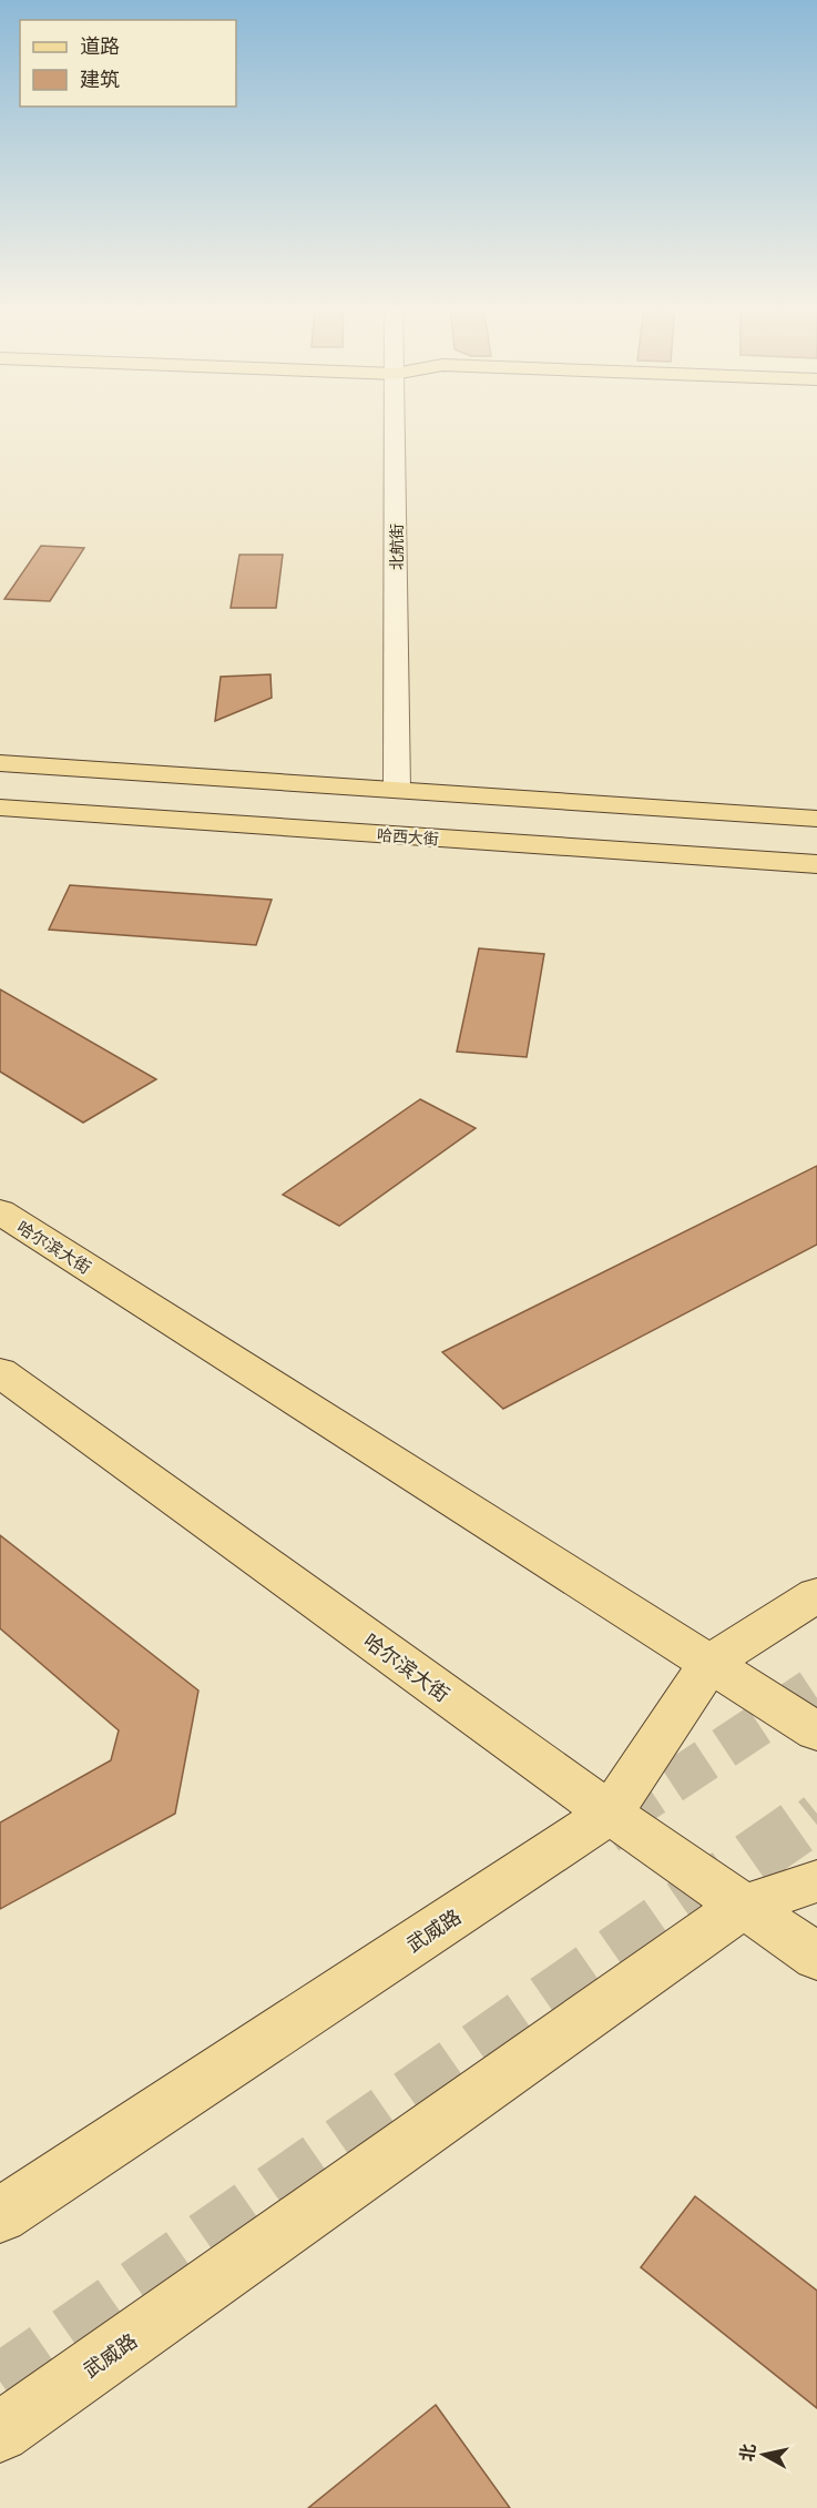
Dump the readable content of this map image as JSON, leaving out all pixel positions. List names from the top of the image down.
{
  "streets": {
    "main road": ["哈西大街", "哈尔滨大街", "武威路"],
    "street": ["北航街"]
  },
  "crossings": [
    ["哈尔滨大街", "武威路"]
  ],
  "legend": ["道路", "建筑"],
  "north": "left"
}
